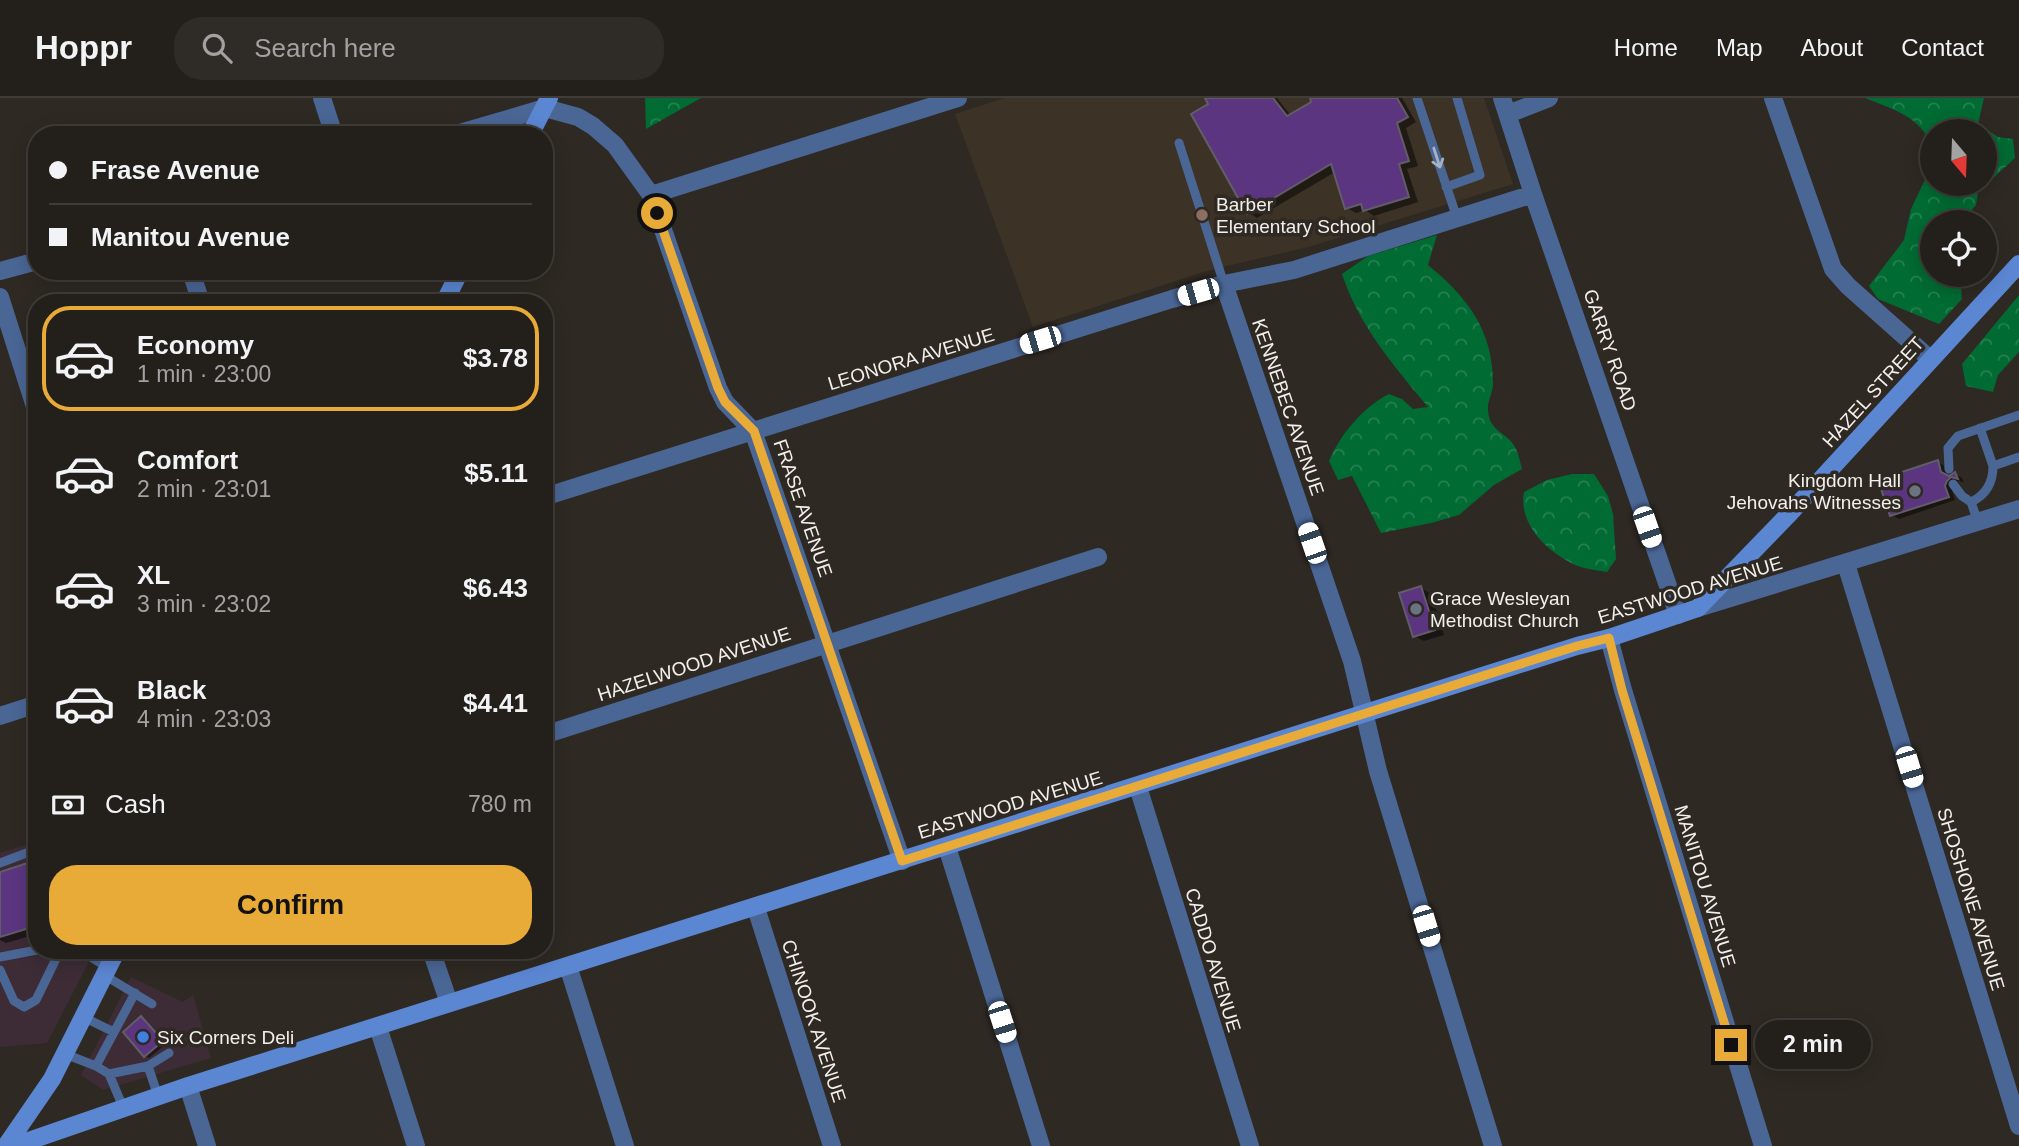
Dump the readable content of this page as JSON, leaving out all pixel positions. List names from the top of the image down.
{
  "streets": {
    "street": [
      "GARRY ROAD",
      "LEONORA AVENUE",
      "HAZEL STREET",
      "KENNEBEC AVENUE",
      "FRASE AVENUE",
      "EASTWOOD AVENUE",
      "HAZELWOOD AVENUE",
      "MANITOU AVENUE",
      "SHOSHONE AVENUE",
      "CADDO AVENUE",
      "CHINOOK AVENUE"
    ]
  },
  "crossings": [
    ["GARRY ROAD", "LEONORA AVENUE"],
    ["GARRY ROAD", "EASTWOOD AVENUE"],
    ["LEONORA AVENUE", "KENNEBEC AVENUE"],
    ["LEONORA AVENUE", "FRASE AVENUE"],
    ["HAZEL STREET", "EASTWOOD AVENUE"],
    ["KENNEBEC AVENUE", "EASTWOOD AVENUE"],
    ["FRASE AVENUE", "EASTWOOD AVENUE"],
    ["FRASE AVENUE", "HAZELWOOD AVENUE"],
    ["EASTWOOD AVENUE", "MANITOU AVENUE"],
    ["EASTWOOD AVENUE", "SHOSHONE AVENUE"],
    ["EASTWOOD AVENUE", "CADDO AVENUE"],
    ["EASTWOOD AVENUE", "CHINOOK AVENUE"]
  ],
  "places": [
    "Barber Elementary School",
    "Kingdom Hall Jehovahs Witnesses",
    "Grace Wesleyan Methodist Church",
    "Six Corners Deli"
  ],
  "north": "bottom",
  "page": {
    "header": "Hoppr",
    "search": "Search here",
    "nav": [
      "Home",
      "Map",
      "About",
      "Contact"
    ],
    "banner": ["Frase Avenue", "Manitou Avenue"],
    "list": [
      {
        "name": "Economy",
        "note": "1 min · 23:00",
        "value": "$3.78"
      },
      {
        "name": "Comfort",
        "note": "2 min · 23:01",
        "value": "$5.11"
      },
      {
        "name": "XL",
        "note": "3 min · 23:02",
        "value": "$6.43"
      },
      {
        "name": "Black",
        "note": "4 min · 23:03",
        "value": "$4.41"
      }
    ],
    "pay": ["Cash", "780 m"],
    "buttons": "Confirm",
    "bubble": "2 min"
  }
}
